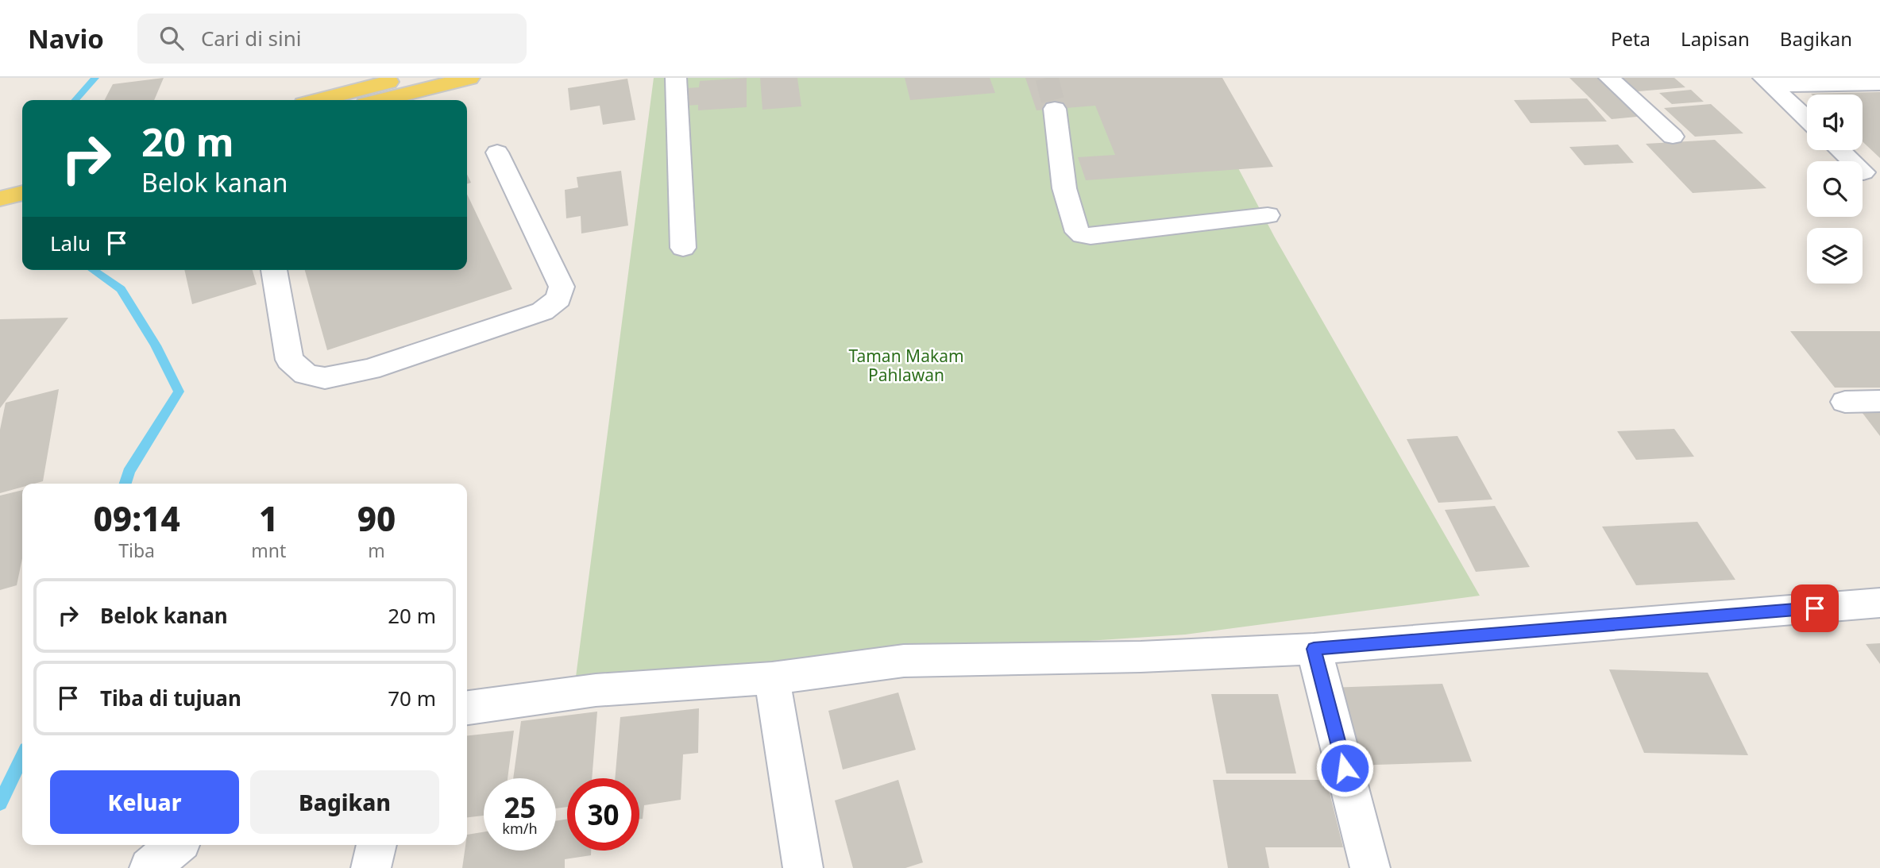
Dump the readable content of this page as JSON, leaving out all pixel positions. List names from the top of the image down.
{
  "parks": ["Taman Makam Pahlawan"],
  "page": {
    "header": "Navio",
    "search": "Cari di sini",
    "nav": ["Peta", "Lapisan", "Bagikan"],
    "turn": ["20 m", "Belok kanan"],
    "then": "Lalu",
    "eta": [
      "09:14",
      "Tiba",
      "1",
      "mnt",
      "90",
      "m"
    ],
    "list": [
      {
        "name": "Belok kanan",
        "value": "20 m"
      },
      {
        "name": "Tiba di tujuan",
        "value": "70 m"
      }
    ],
    "buttons": ["Keluar", "Bagikan"],
    "speed": "25 km/h",
    "limit": "30"
  }
}
